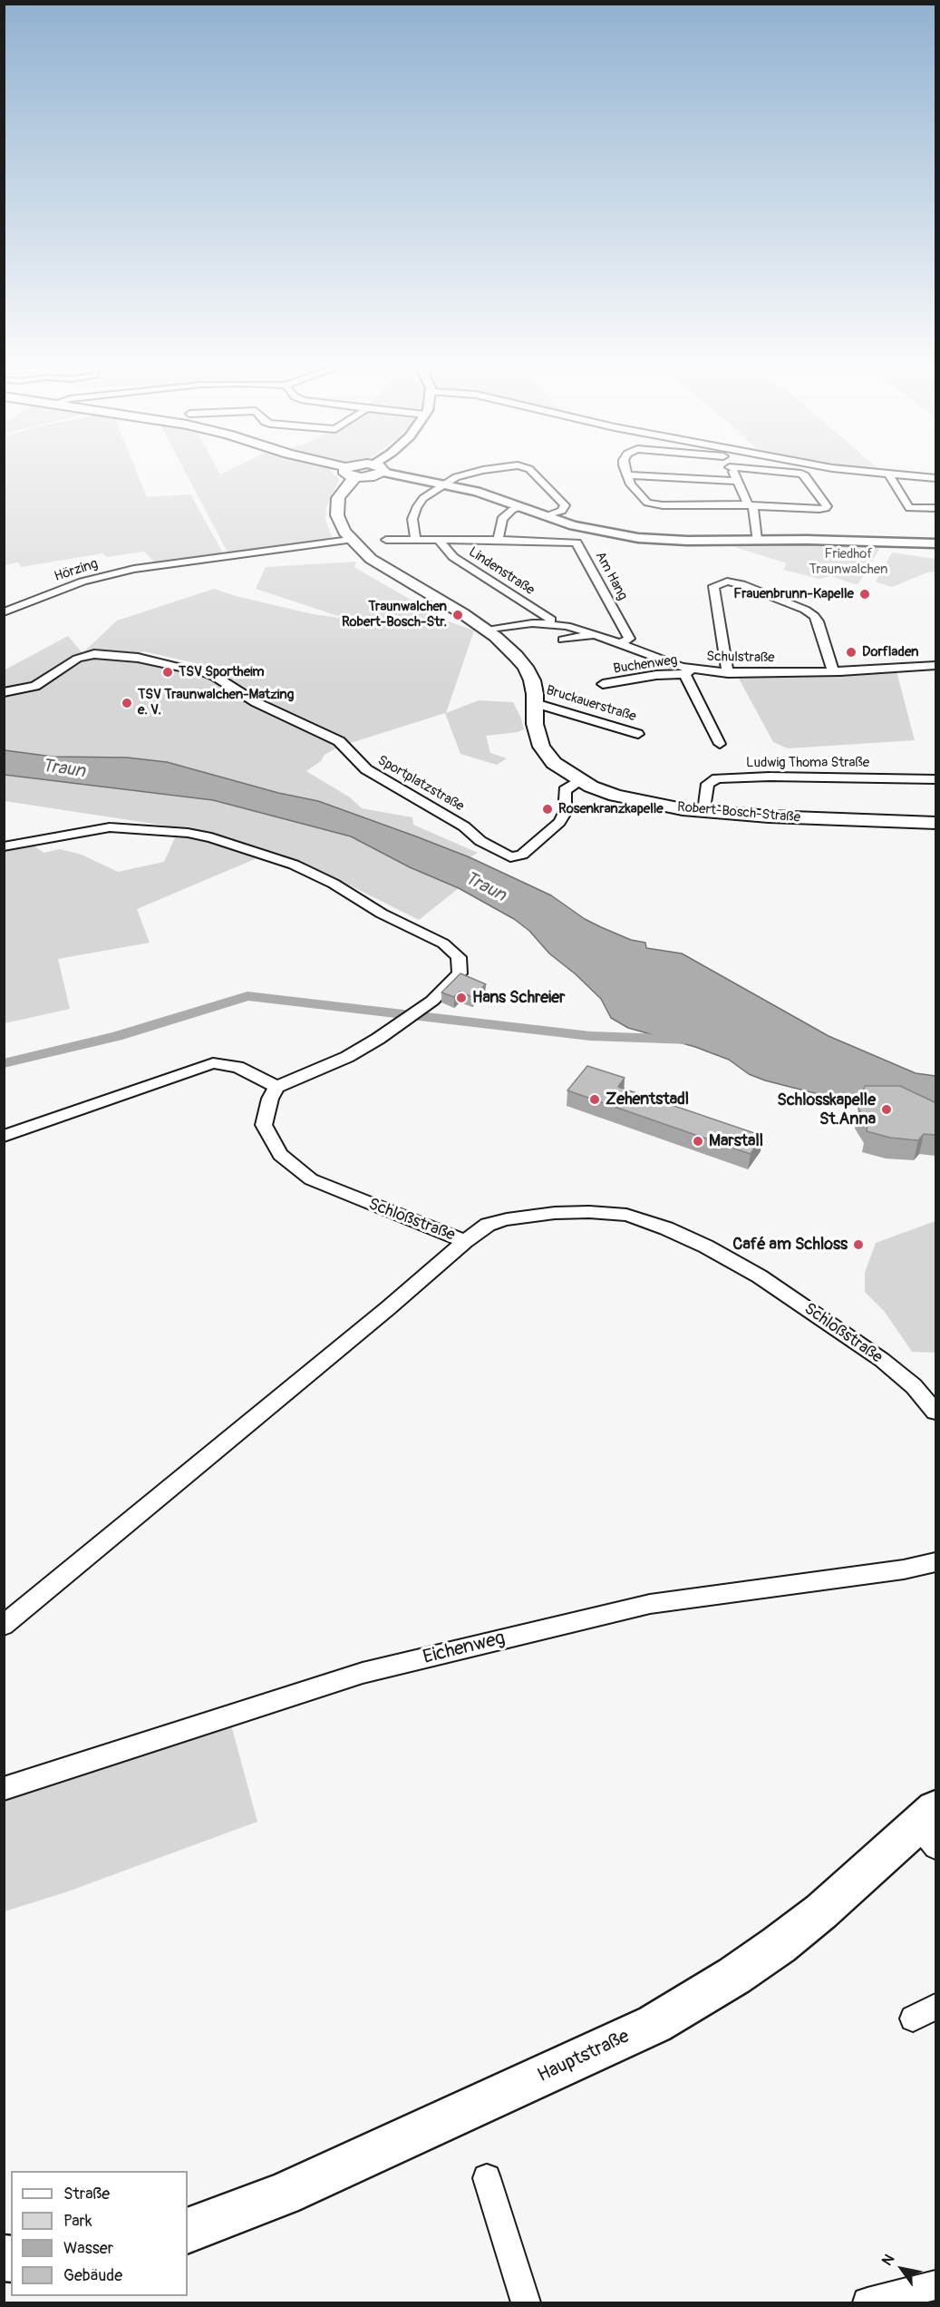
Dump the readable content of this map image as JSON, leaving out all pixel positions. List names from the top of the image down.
{
  "streets": {
    "main road": ["Robert-Bosch-Straße", "Hauptstraße"],
    "street": [
      "Hörzing",
      "Lindenstraße",
      "Am Hang",
      "Schulstraße",
      "Buchenweg",
      "Bruckauerstraße",
      "Ludwig Thoma Straße",
      "Sportplatzstraße",
      "Schloßstraße",
      "Eichenweg"
    ]
  },
  "crossings": [
    ["Hörzing", "Robert-Bosch-Straße"],
    ["Lindenstraße", "Am Hang"],
    ["Lindenstraße", "Schulstraße"],
    ["Am Hang", "Schulstraße"],
    ["Schulstraße", "Buchenweg"],
    ["Schulstraße", "Robert-Bosch-Straße"],
    ["Bruckauerstraße", "Robert-Bosch-Straße"],
    ["Ludwig Thoma Straße", "Robert-Bosch-Straße"],
    ["Sportplatzstraße", "Robert-Bosch-Straße"]
  ],
  "water": ["Traun"],
  "parks": ["Friedhof Traunwalchen"],
  "places": [
    "Frauenbrunn-Kapelle",
    "Traunwalchen Robert-Bosch-Str.",
    "Dorfladen",
    "TSV Sportheim",
    "TSV Traunwalchen-Matzing e. V.",
    "Rosenkranzkapelle",
    "Hans Schreier",
    "Zehentstadl",
    "Schlosskapelle St.Anna",
    "Marstall",
    "Café am Schloss"
  ],
  "legend": [
    "Straße",
    "Park",
    "Wasser",
    "Gebäude"
  ],
  "north": "top left"
}
